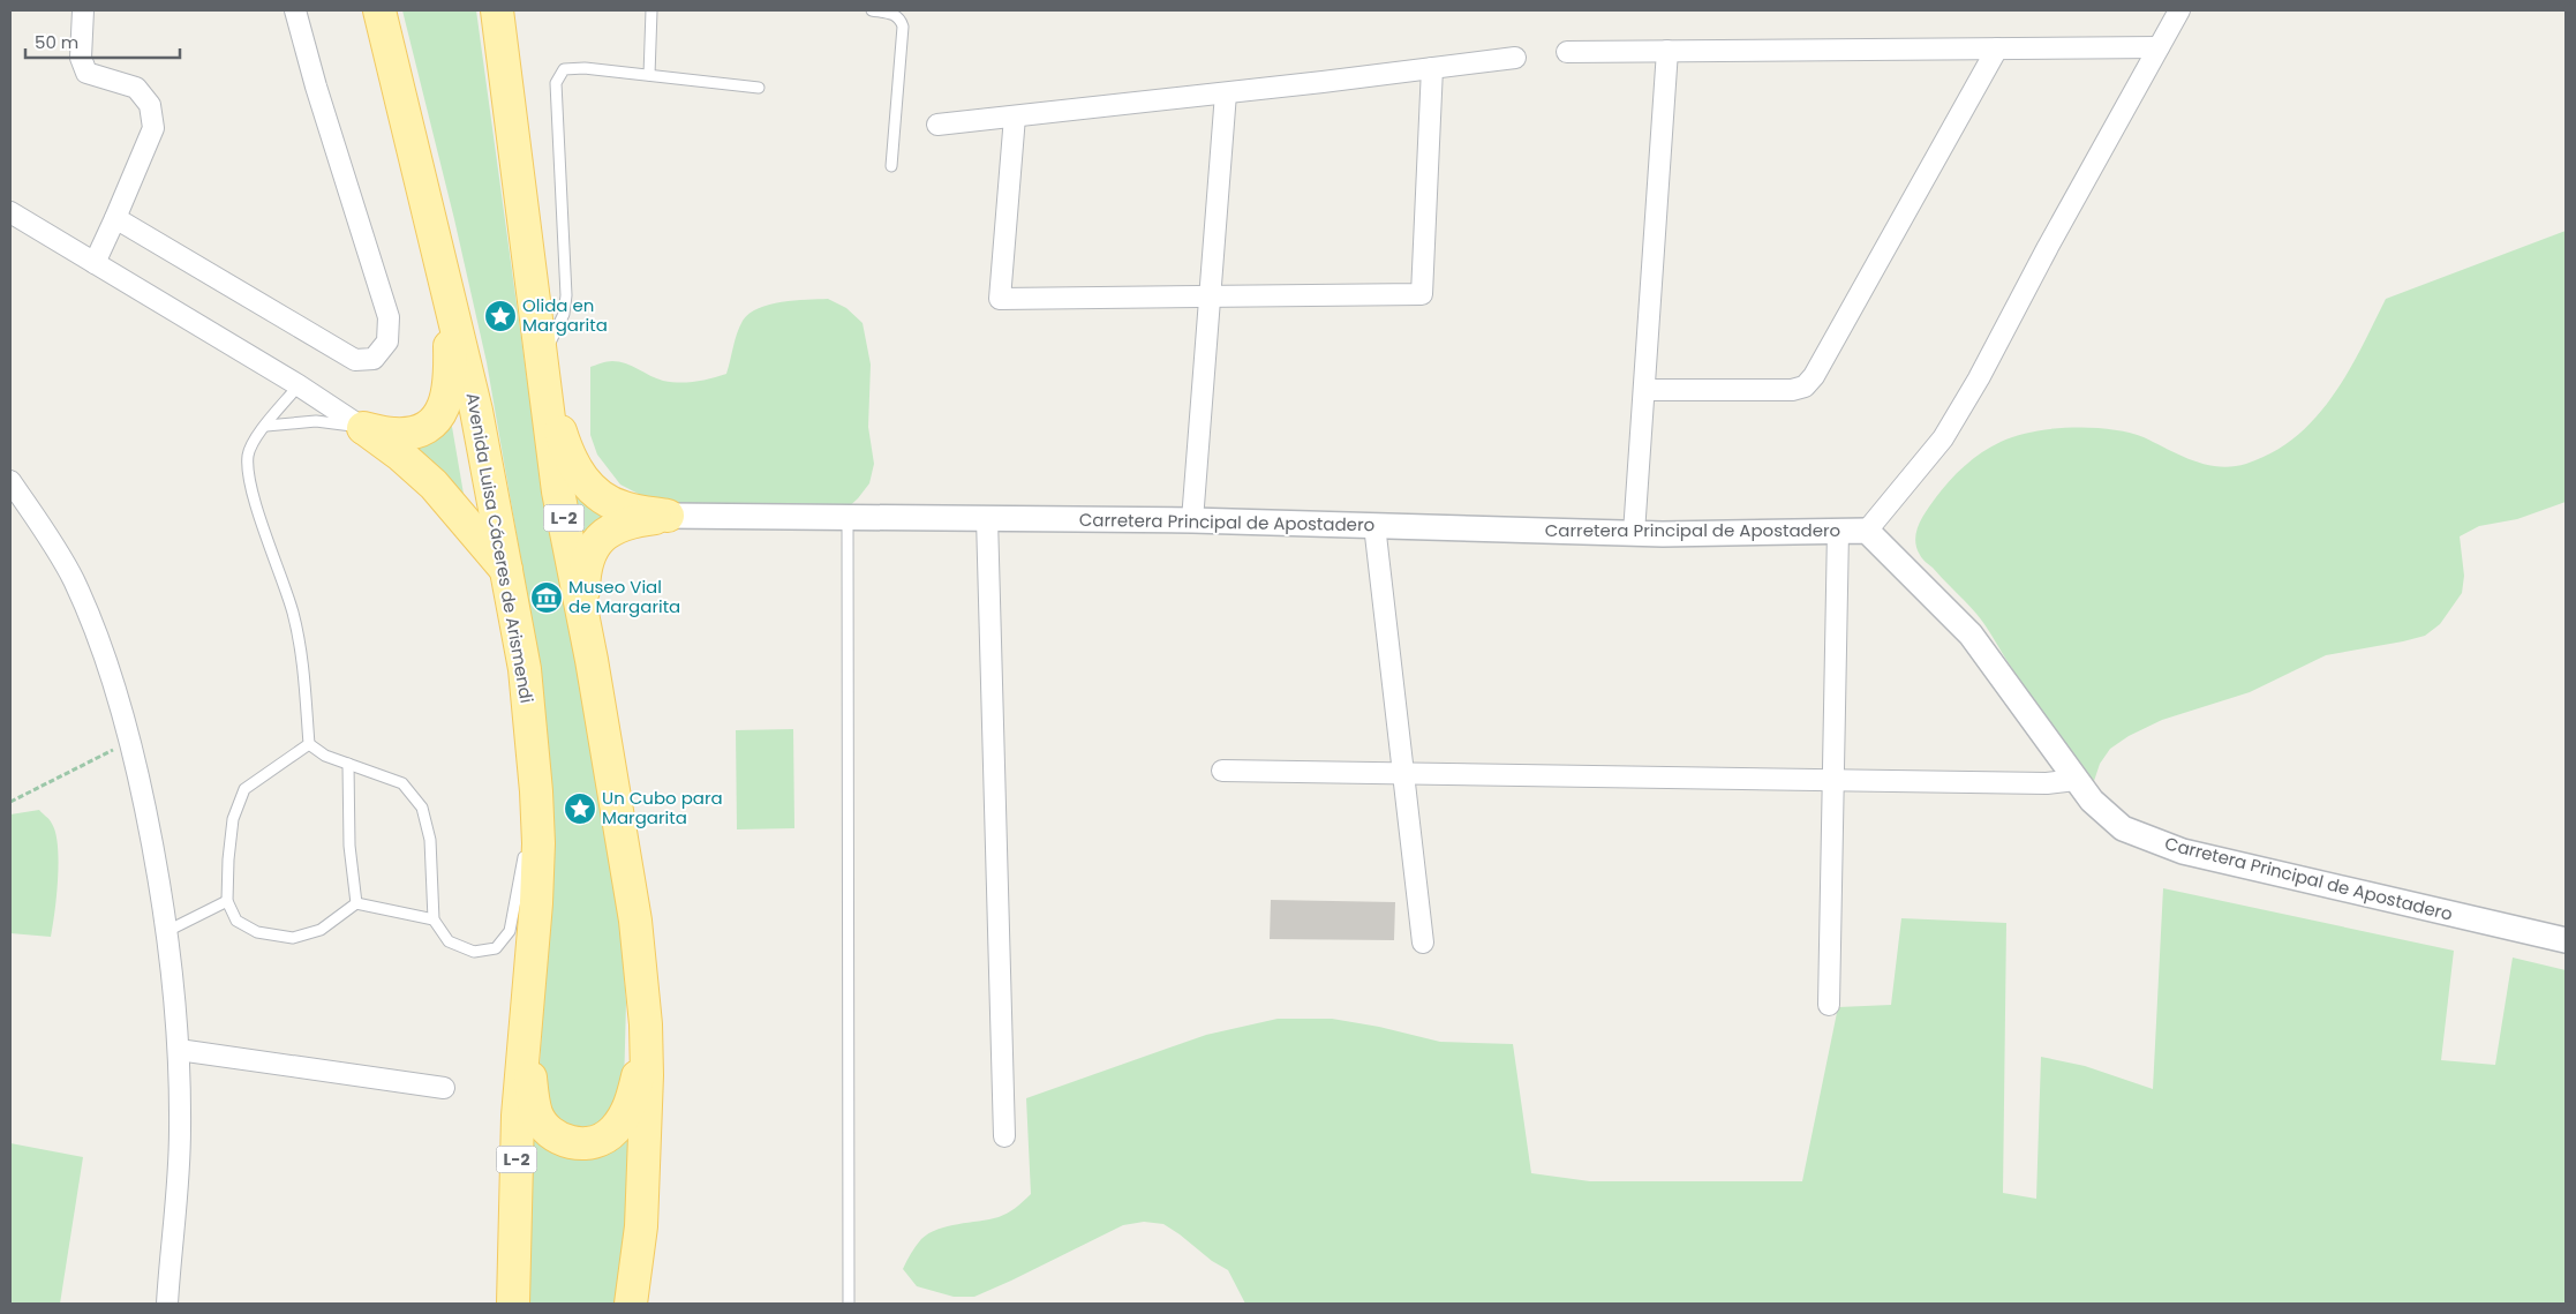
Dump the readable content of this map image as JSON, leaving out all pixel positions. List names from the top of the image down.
{
  "streets": {
    "main road": ["L-2", "Avenida Luisa Cáceres de Arismendi"],
    "street": ["Carretera Principal de Apostadero"]
  },
  "places": {
    "place": ["Olida en Margarita", "Un Cubo para Margarita"],
    "museum": ["Museo Vial de Margarita"]
  },
  "scale_bar": "50 m"
}
